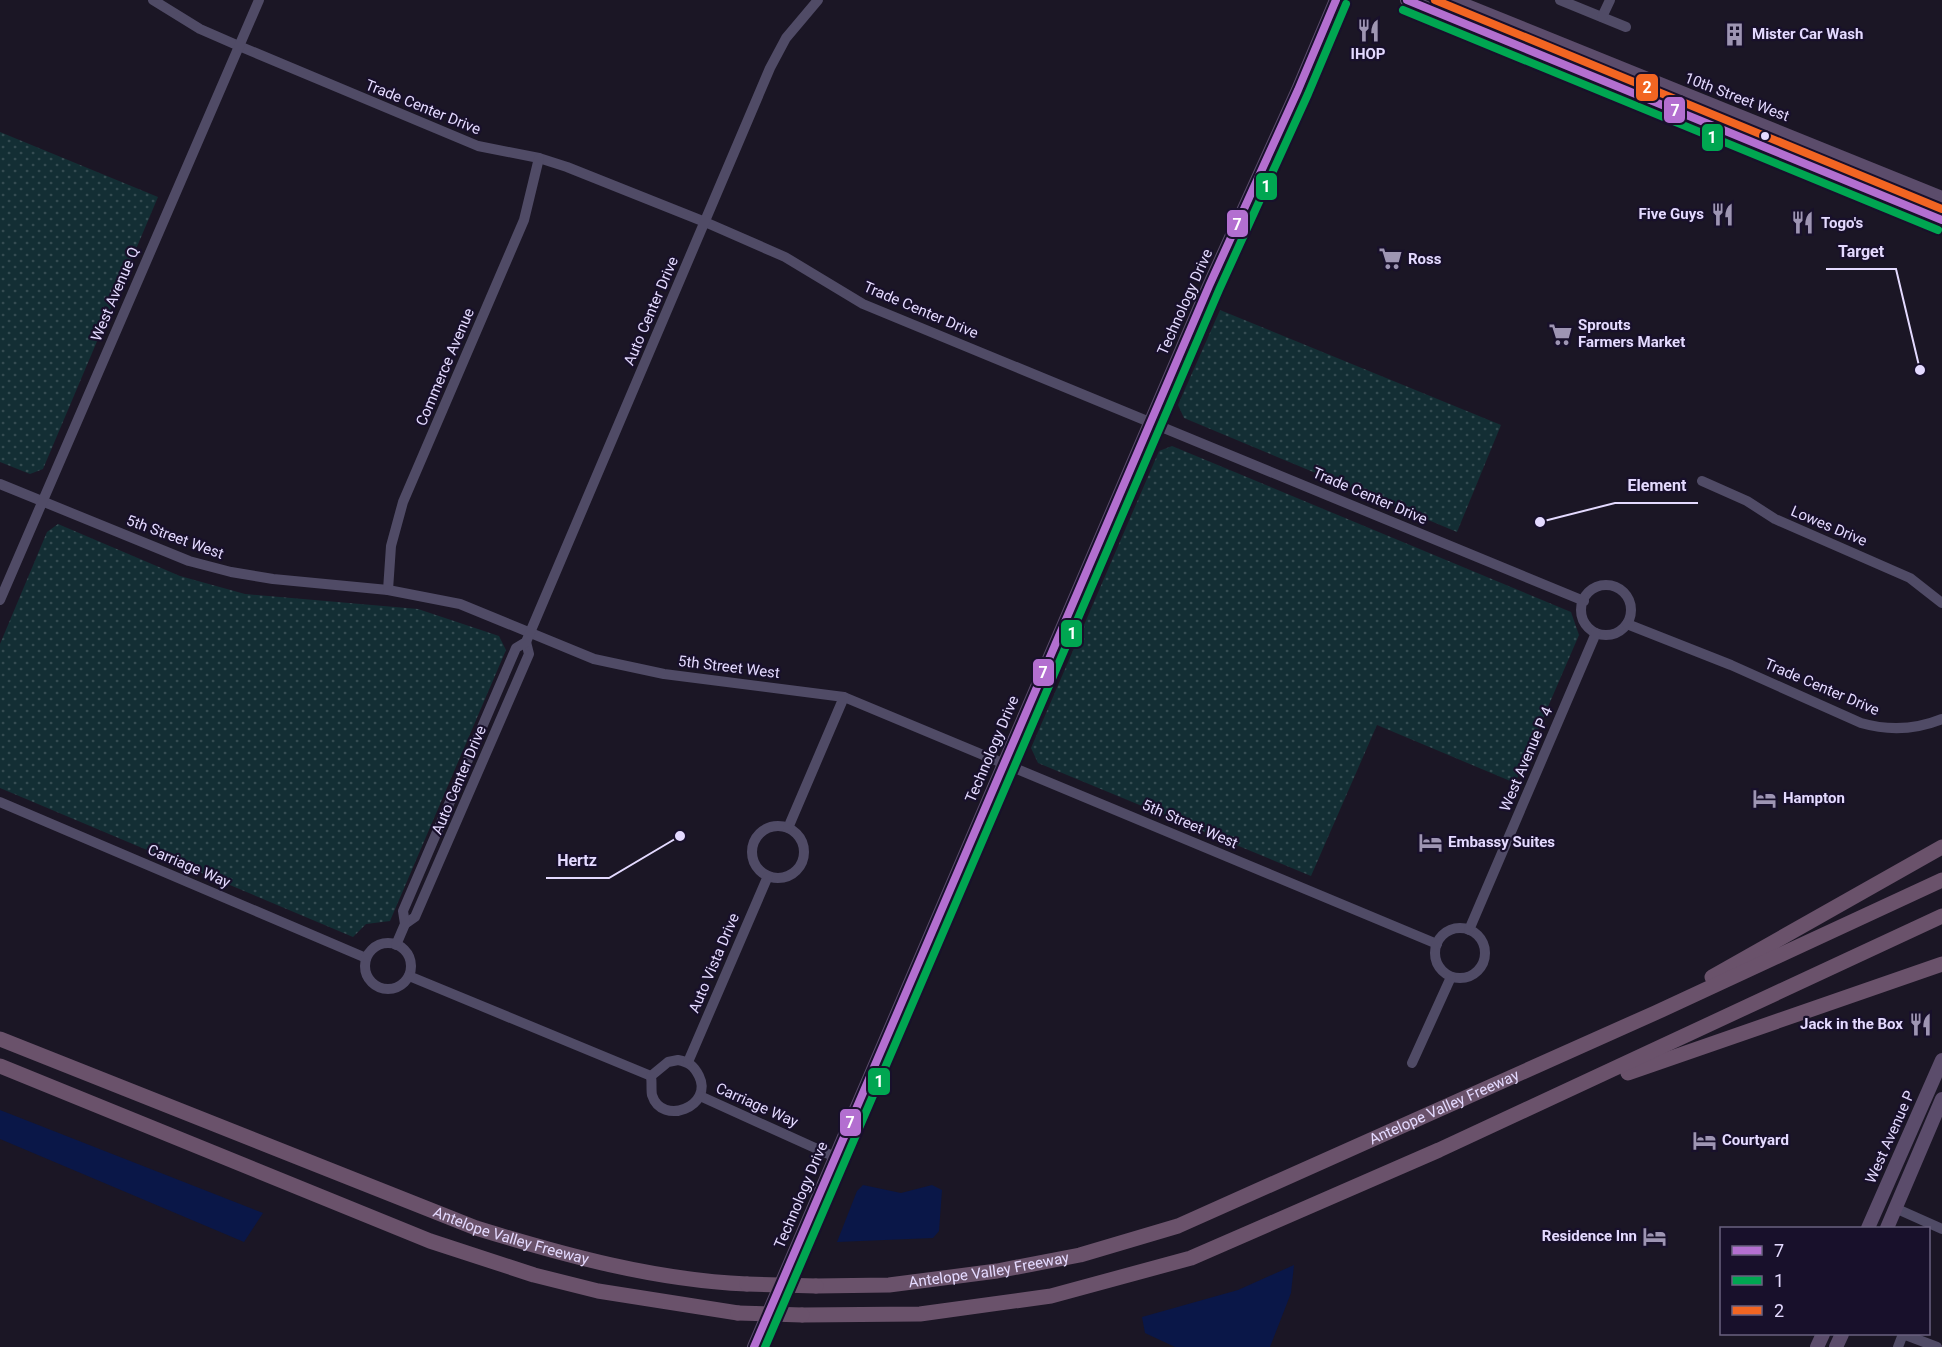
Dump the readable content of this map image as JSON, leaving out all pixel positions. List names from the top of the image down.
{
  "streets": {
    "highway": ["Antelope Valley Freeway"],
    "main road": ["10th Street West", "Technology Drive", "West Avenue P"],
    "street": [
      "Trade Center Drive",
      "West Avenue Q",
      "Auto Center Drive",
      "Commerce Avenue",
      "Lowes Drive",
      "5th Street West",
      "West Avenue P 4",
      "Carriage Way",
      "Auto Vista Drive"
    ]
  },
  "crossings": [
    ["Trade Center Drive", "West Avenue Q"],
    ["Trade Center Drive", "Technology Drive"],
    ["Trade Center Drive", "Auto Center Drive"],
    ["Trade Center Drive", "Commerce Avenue"],
    ["Trade Center Drive", "West Avenue P 4"],
    ["West Avenue Q", "5th Street West"],
    ["Technology Drive", "5th Street West"],
    ["Technology Drive", "Carriage Way"],
    ["Auto Center Drive", "5th Street West"],
    ["Auto Center Drive", "Carriage Way"],
    ["Commerce Avenue", "5th Street West"],
    ["5th Street West", "West Avenue P 4"],
    ["Carriage Way", "Auto Vista Drive"]
  ],
  "places": {
    "restaurant": [
      "IHOP",
      "Five Guys",
      "Togo's",
      "Jack in the Box"
    ],
    "building": ["Mister Car Wash"],
    "supermarket": ["Ross", "Sprouts Farmers Market"],
    "other": ["Target", "Element", "Hertz"],
    "hotel": [
      "Hampton",
      "Embassy Suites",
      "Courtyard",
      "Residence Inn"
    ]
  },
  "lines": ["transit line 7", "transit line 2", "transit line 1"],
  "legend": ["7", "1", "2"]
}
